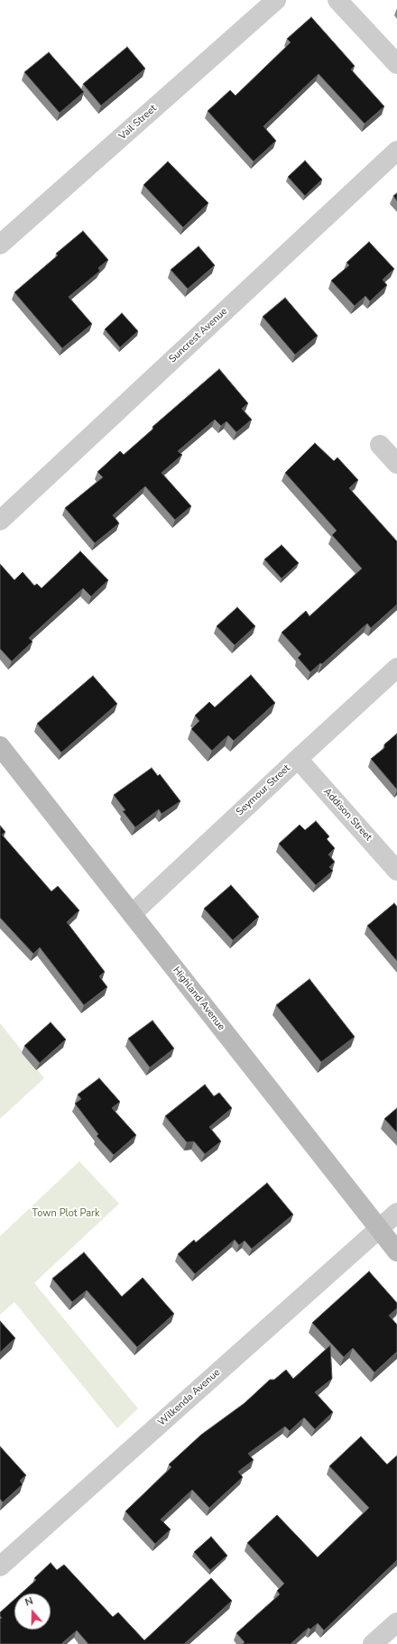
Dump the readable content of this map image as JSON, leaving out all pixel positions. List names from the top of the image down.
{
  "streets": {
    "main road": ["Highland Avenue"],
    "street": [
      "Vail Street",
      "Suncrest Avenue",
      "Seymour Street",
      "Addison Street",
      "Wilkenda Avenue"
    ]
  },
  "crossings": [
    ["Seymour Street", "Addison Street"],
    ["Seymour Street", "Highland Avenue"],
    ["Highland Avenue", "Wilkenda Avenue"]
  ],
  "parks": ["Town Plot Park"],
  "north": "top"
}
